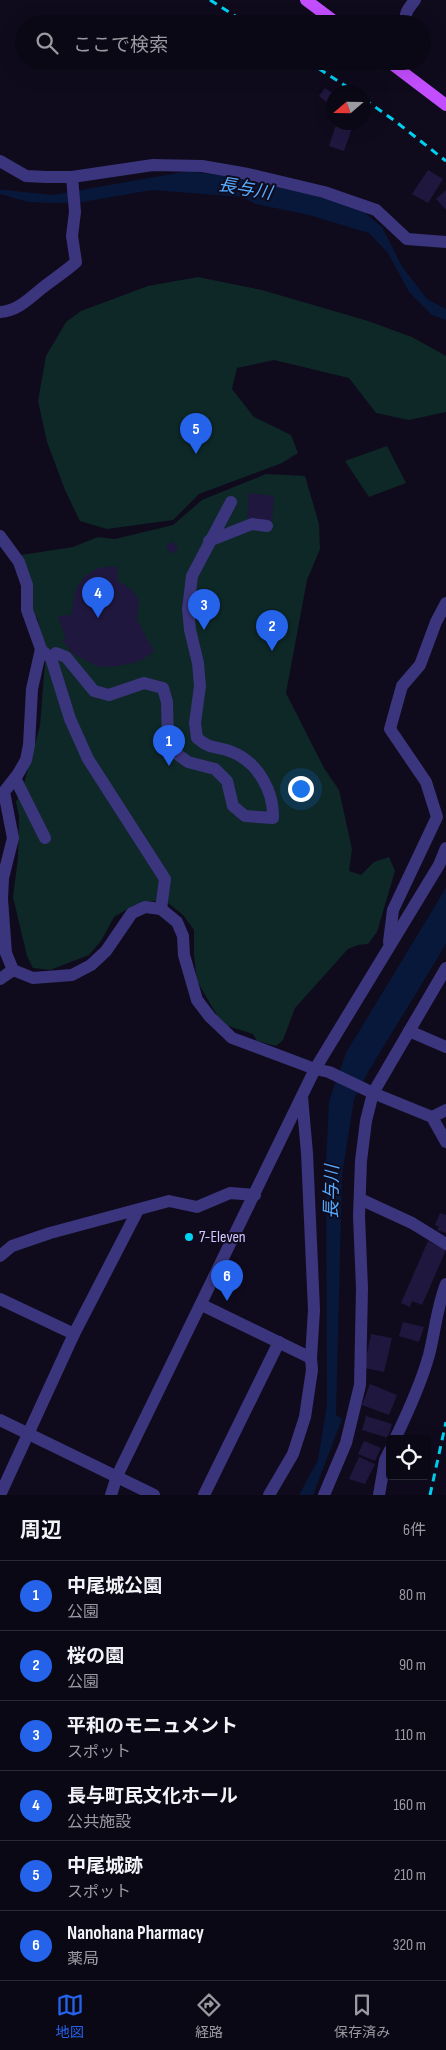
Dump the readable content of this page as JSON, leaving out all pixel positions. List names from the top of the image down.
{
  "water": ["長与川"],
  "places": ["7-Eleven"],
  "north": "left",
  "page": {
    "search": "ここで検索",
    "pins": [
      "5",
      "4",
      "3",
      "2",
      "1",
      "6"
    ],
    "heading": ["周辺", "6件"],
    "list": [
      {
        "mark": "1",
        "name": "中尾城公園",
        "note": "公園",
        "value": "80 m"
      },
      {
        "mark": "2",
        "name": "桜の園",
        "note": "公園",
        "value": "90 m"
      },
      {
        "mark": "3",
        "name": "平和のモニュメント",
        "note": "スポット",
        "value": "110 m"
      },
      {
        "mark": "4",
        "name": "長与町民文化ホール",
        "note": "公共施設",
        "value": "160 m"
      },
      {
        "mark": "5",
        "name": "中尾城跡",
        "note": "スポット",
        "value": "210 m"
      },
      {
        "mark": "6",
        "name": "Nanohana Pharmacy",
        "note": "薬局",
        "value": "320 m"
      }
    ],
    "nav": ["地図", "経路", "保存済み"]
  }
}
